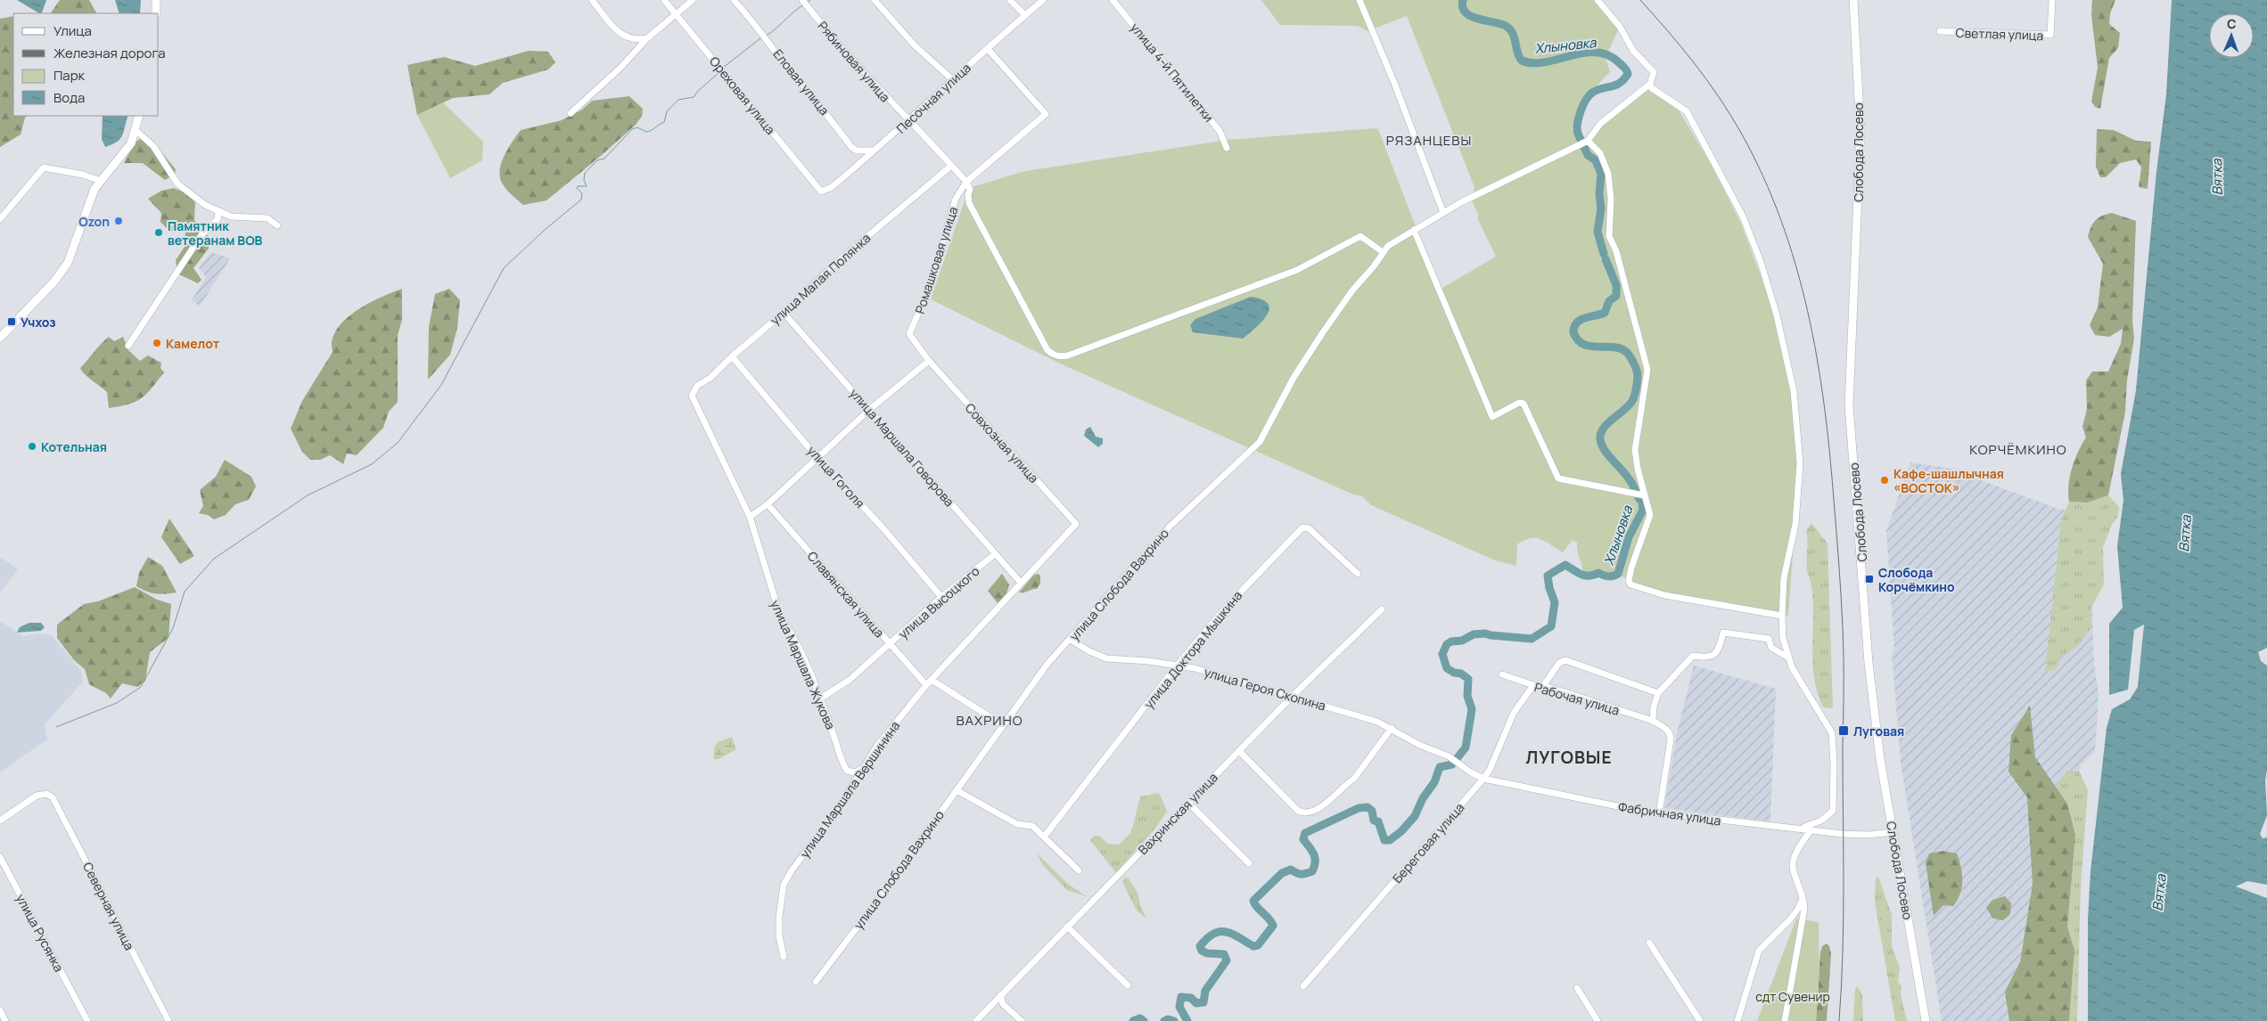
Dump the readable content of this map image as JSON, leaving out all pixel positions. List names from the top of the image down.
{
  "streets": {
    "main road": ["Слобода Лосево"],
    "street": [
      "Светлая улица",
      "Рябиновая улица",
      "улица 4-й Пятилетки",
      "Еловая улица",
      "Ореховая улица",
      "Песочная улица",
      "Ромашковая улица",
      "улица Малая Полянка",
      "Совхозная улица",
      "улица Маршала Говорова",
      "улица Гоголя",
      "улица Слобода Вахрино",
      "Славянская улица",
      "улица Высоцкого",
      "улица Доктора Мышкина",
      "улица Маршала Жукова",
      "улица Героя Скопина",
      "Рабочая улица",
      "улица Маршала Вершинина",
      "Вахринская улица",
      "Фабричная улица",
      "Береговая улица",
      "Северная улица",
      "улица Русянка"
    ]
  },
  "crossings": [
    ["Рябиновая улица", "Песочная улица"],
    ["Рябиновая улица", "Ромашковая улица"],
    ["Рябиновая улица", "улица Малая Полянка"],
    ["Еловая улица", "Песочная улица"],
    ["Ореховая улица", "Песочная улица"],
    ["Песочная улица", "Ромашковая улица"],
    ["Слобода Лосево", "Фабричная улица"],
    ["Ромашковая улица", "Совхозная улица"],
    ["улица Малая Полянка", "улица Маршала Говорова"],
    ["улица Малая Полянка", "улица Гоголя"],
    ["улица Малая Полянка", "улица Маршала Жукова"],
    ["Совхозная улица", "улица Маршала Вершинина"],
    ["улица Маршала Говорова", "улица Высоцкого"],
    ["улица Маршала Говорова", "улица Маршала Вершинина"],
    ["улица Гоголя", "улица Высоцкого"],
    ["улица Слобода Вахрино", "улица Героя Скопина"],
    ["Славянская улица", "улица Высоцкого"],
    ["Славянская улица", "улица Маршала Вершинина"],
    ["улица Высоцкого", "улица Маршала Жукова"],
    ["улица Доктора Мышкина", "улица Героя Скопина"],
    ["улица Маршала Жукова", "улица Маршала Вершинина"],
    ["улица Героя Скопина", "Вахринская улица"],
    ["улица Героя Скопина", "Фабричная улица"],
    ["Рабочая улица", "Фабричная улица"],
    ["Рабочая улица", "Береговая улица"],
    ["Фабричная улица", "Береговая улица"]
  ],
  "districts": [
    "РЯЗАНЦЕВЫ",
    "КОРЧЁМКИНО",
    "ВАХРИНО",
    "ЛУГОВЫЕ"
  ],
  "water": ["Хлыновка", "Вятка"],
  "parks": ["сдт Сувенир"],
  "places": {
    "other": [
      "Ozon",
      "Памятник ветеранам ВОВ",
      "Камелот",
      "Котельная",
      "Кафе-шашлычная «ВОСТОК»"
    ],
    "transit": ["Учхоз", "Слобода Корчёмкино", "Луговая"]
  },
  "legend": [
    "Улица",
    "Железная дорога",
    "Парк",
    "Вода"
  ],
  "north": "top"
}
